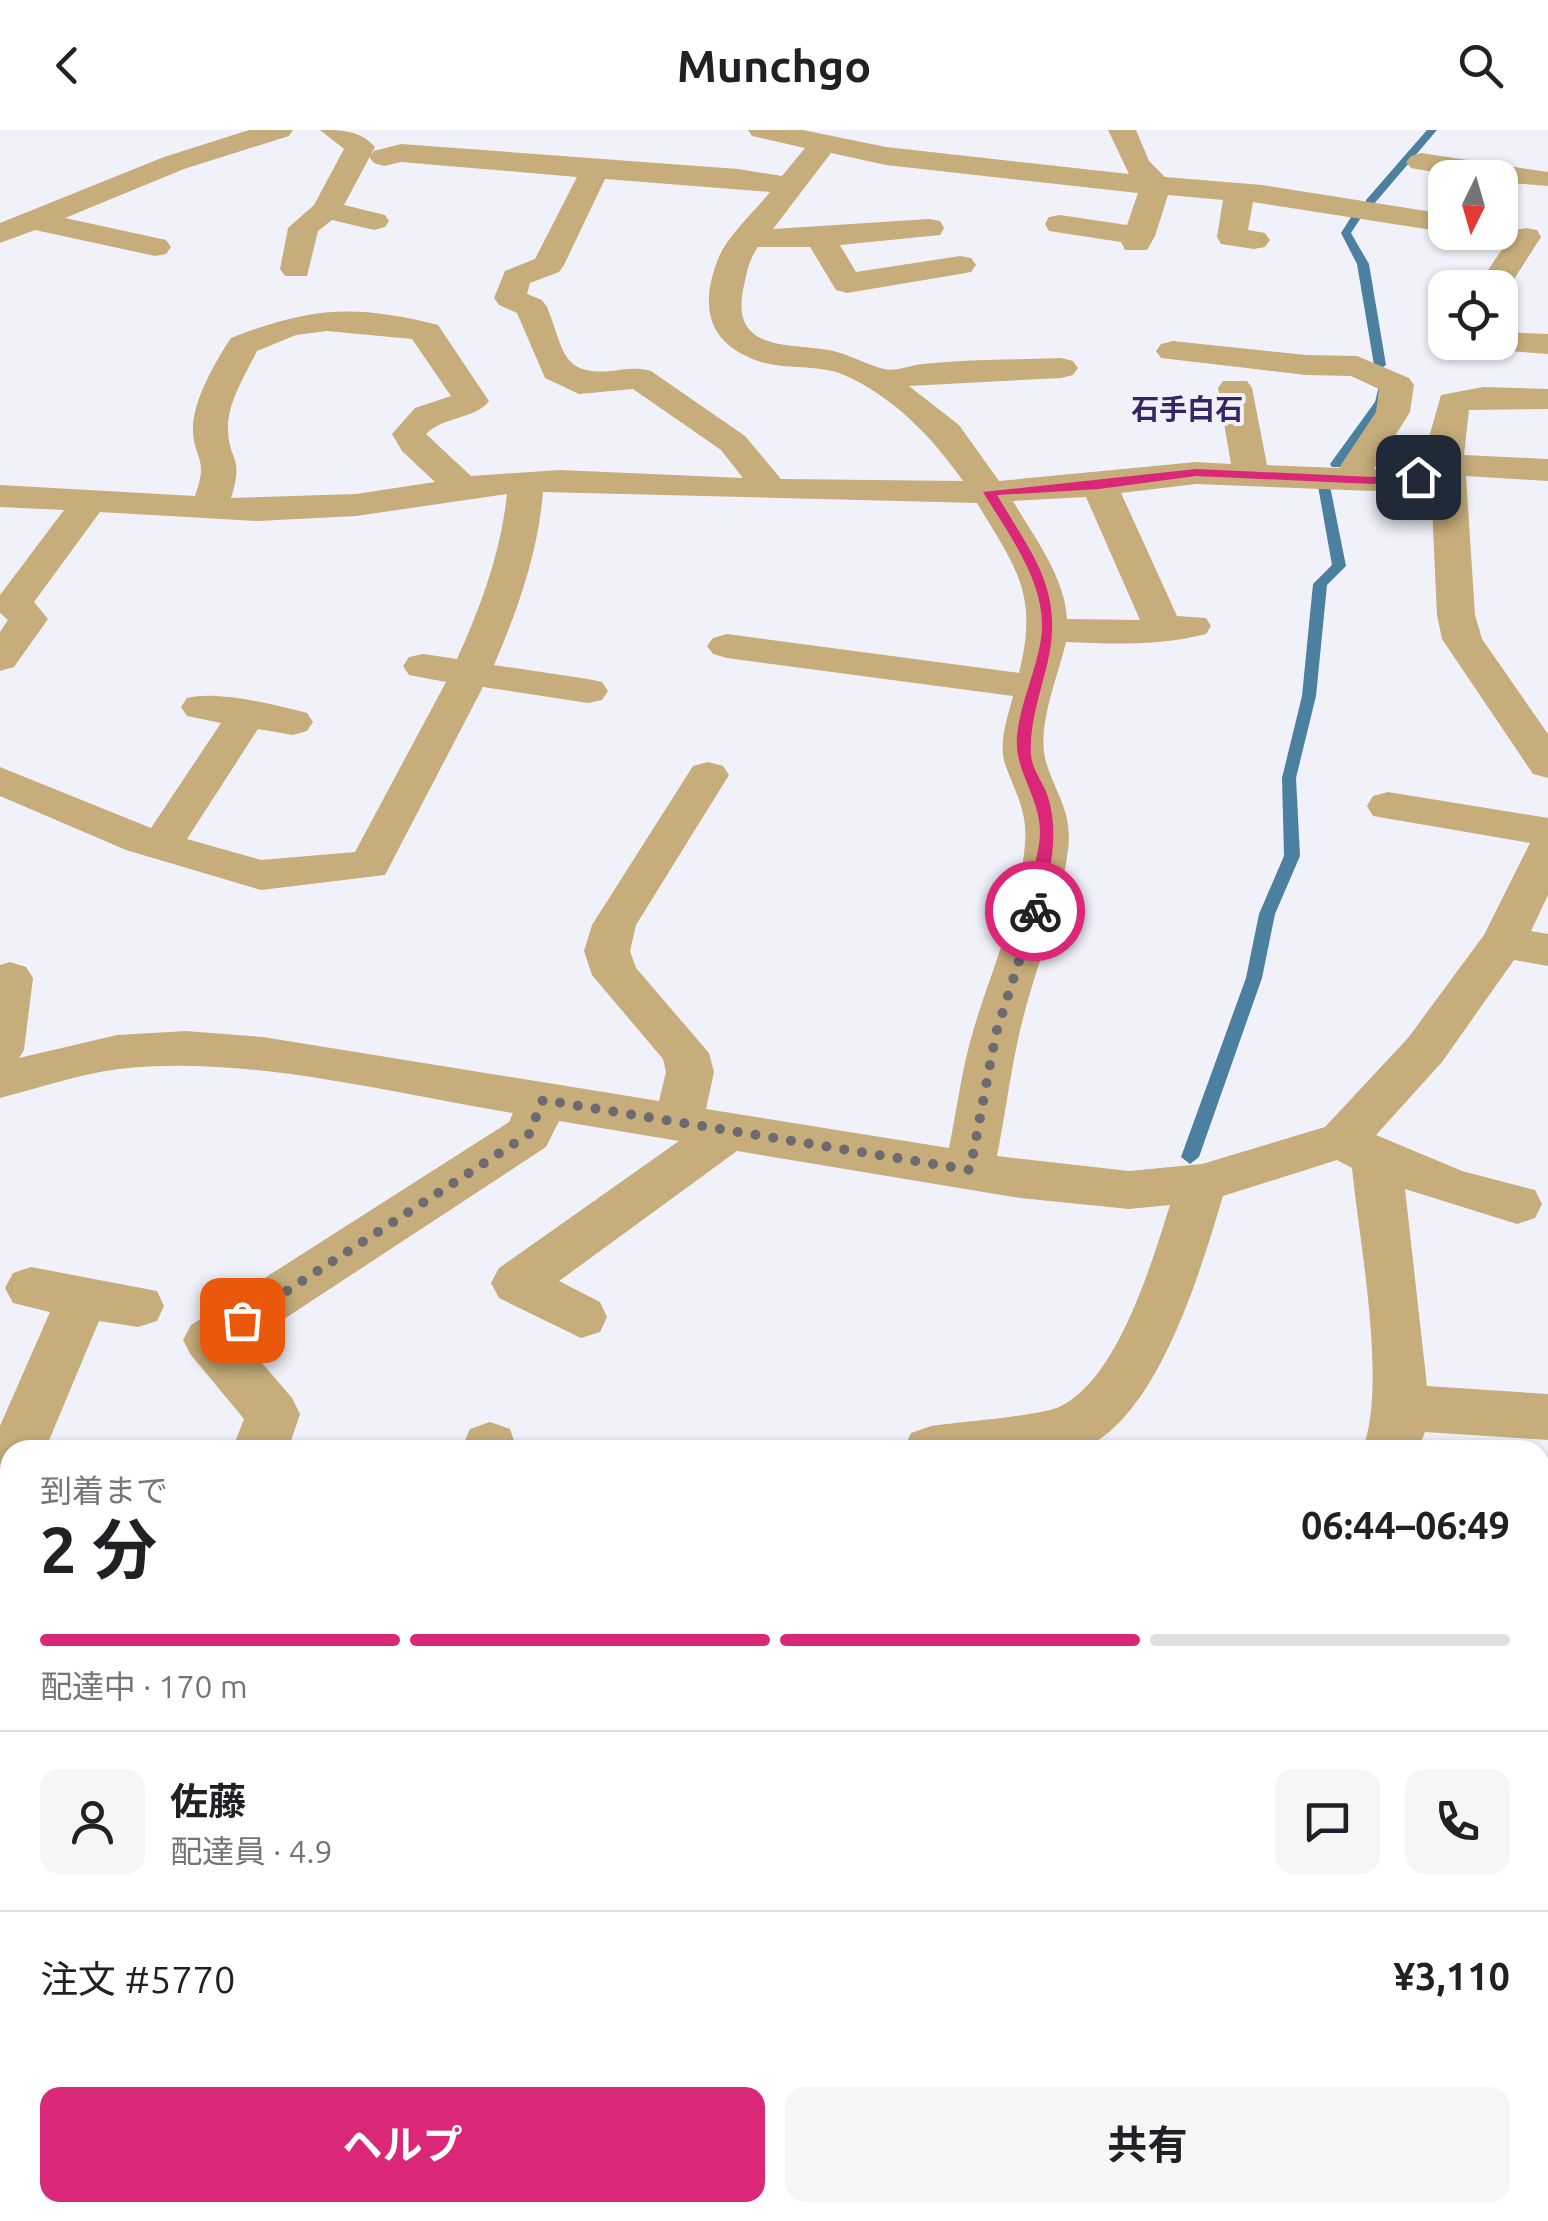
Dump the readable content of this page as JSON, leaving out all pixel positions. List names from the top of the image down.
{
  "districts": ["石手白石"],
  "north": "bottom",
  "page": {
    "header": "Munchgo",
    "heading": ["2 分", "到着まで", "06:44–06:49"],
    "panel": [
      "佐藤",
      "配達員 · 4.9",
      "注文 #5770",
      "¥3,110"
    ],
    "bar": "配達中 · 170 m",
    "buttons": ["ヘルプ", "共有"]
  }
}
